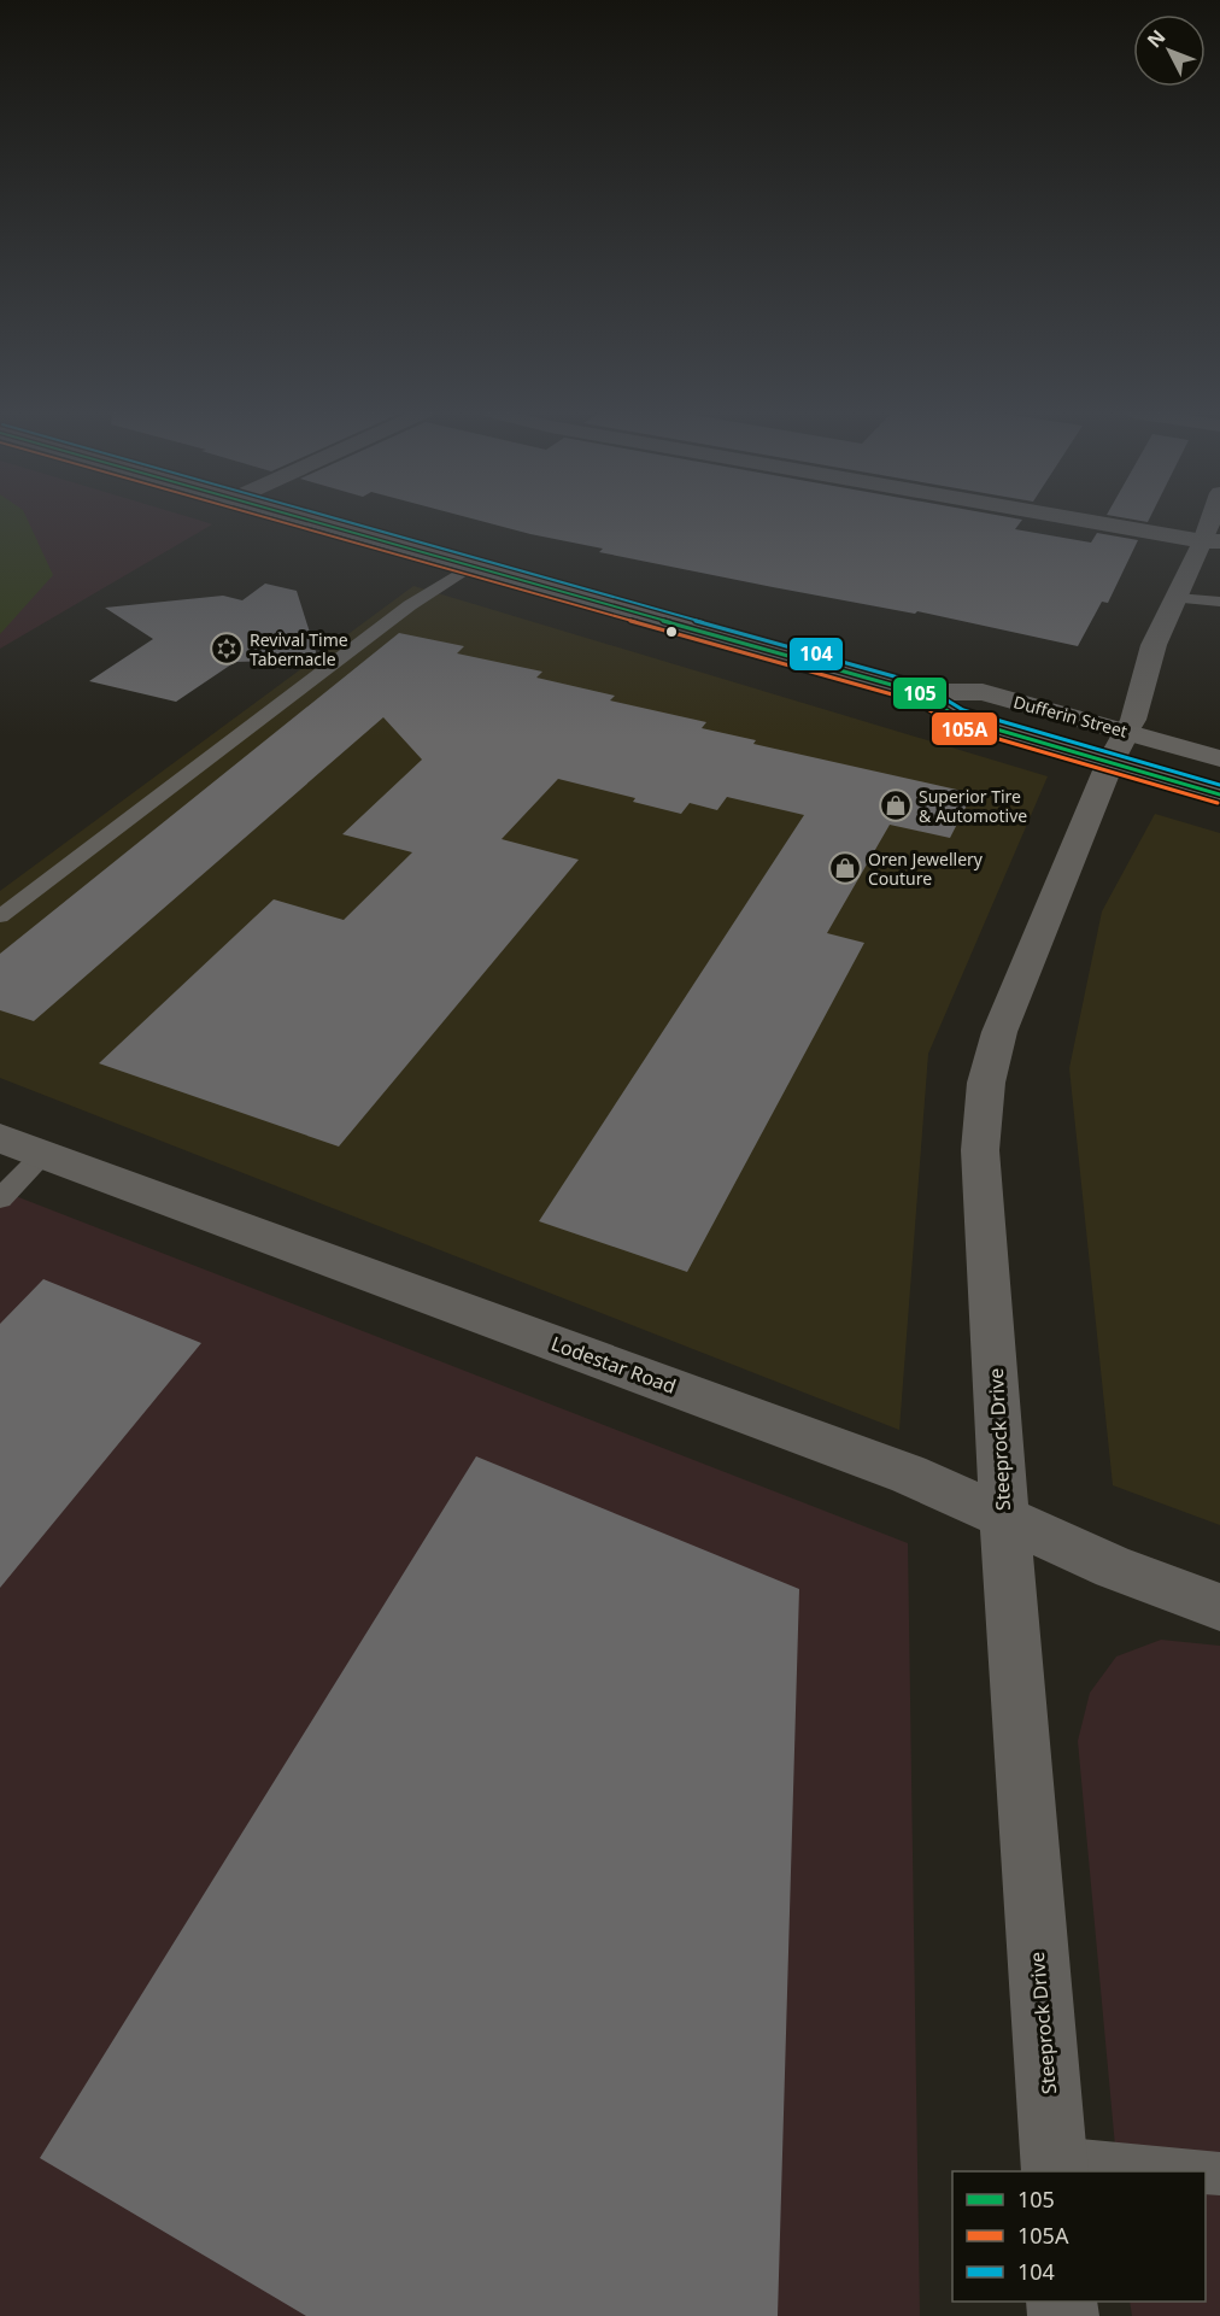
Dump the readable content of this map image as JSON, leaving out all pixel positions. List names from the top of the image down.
{
  "streets": {
    "main road": ["Dufferin Street"],
    "street": ["Lodestar Road", "Steeprock Drive"]
  },
  "crossings": [
    ["Dufferin Street", "Steeprock Drive"],
    ["Lodestar Road", "Steeprock Drive"]
  ],
  "places": {
    "synagogue": ["Revival Time Tabernacle"],
    "shop": ["Superior Tire & Automotive", "Oren Jewellery Couture"]
  },
  "lines": ["transit line 105", "transit line 105A", "transit line 104"],
  "legend": ["105", "105A", "104"],
  "north": "top left"
}
